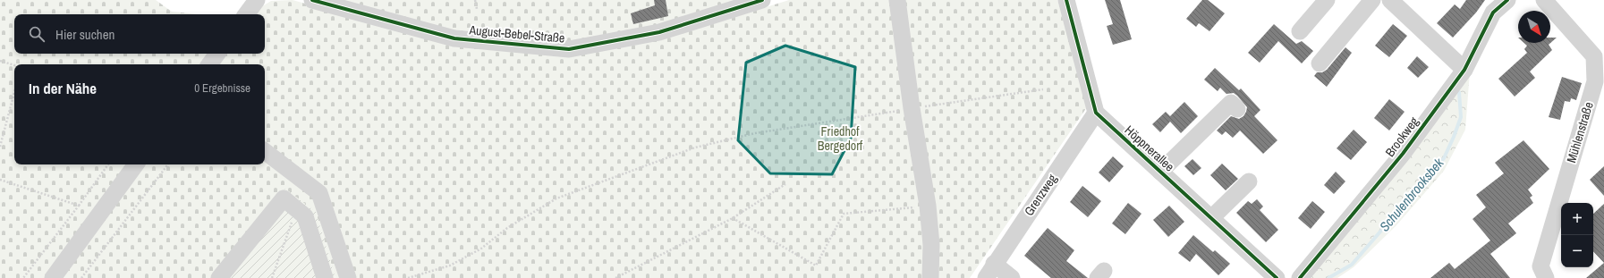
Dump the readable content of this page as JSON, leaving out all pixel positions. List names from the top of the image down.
{
  "streets": {
    "street": [
      "August-Bebel-Straße",
      "Mühlenstraße",
      "Brookweg",
      "Höppnerallee",
      "Grenzweg"
    ]
  },
  "crossings": [
    ["Höppnerallee", "Grenzweg"]
  ],
  "water": ["Schulenbrooksbek"],
  "parks": ["Friedhof Bergedorf"],
  "north": "bottom right",
  "page": {
    "search": "Hier suchen",
    "heading": ["In der Nähe", "0 Ergebnisse"],
    "map_buttons": ["+", "−"]
  }
}
